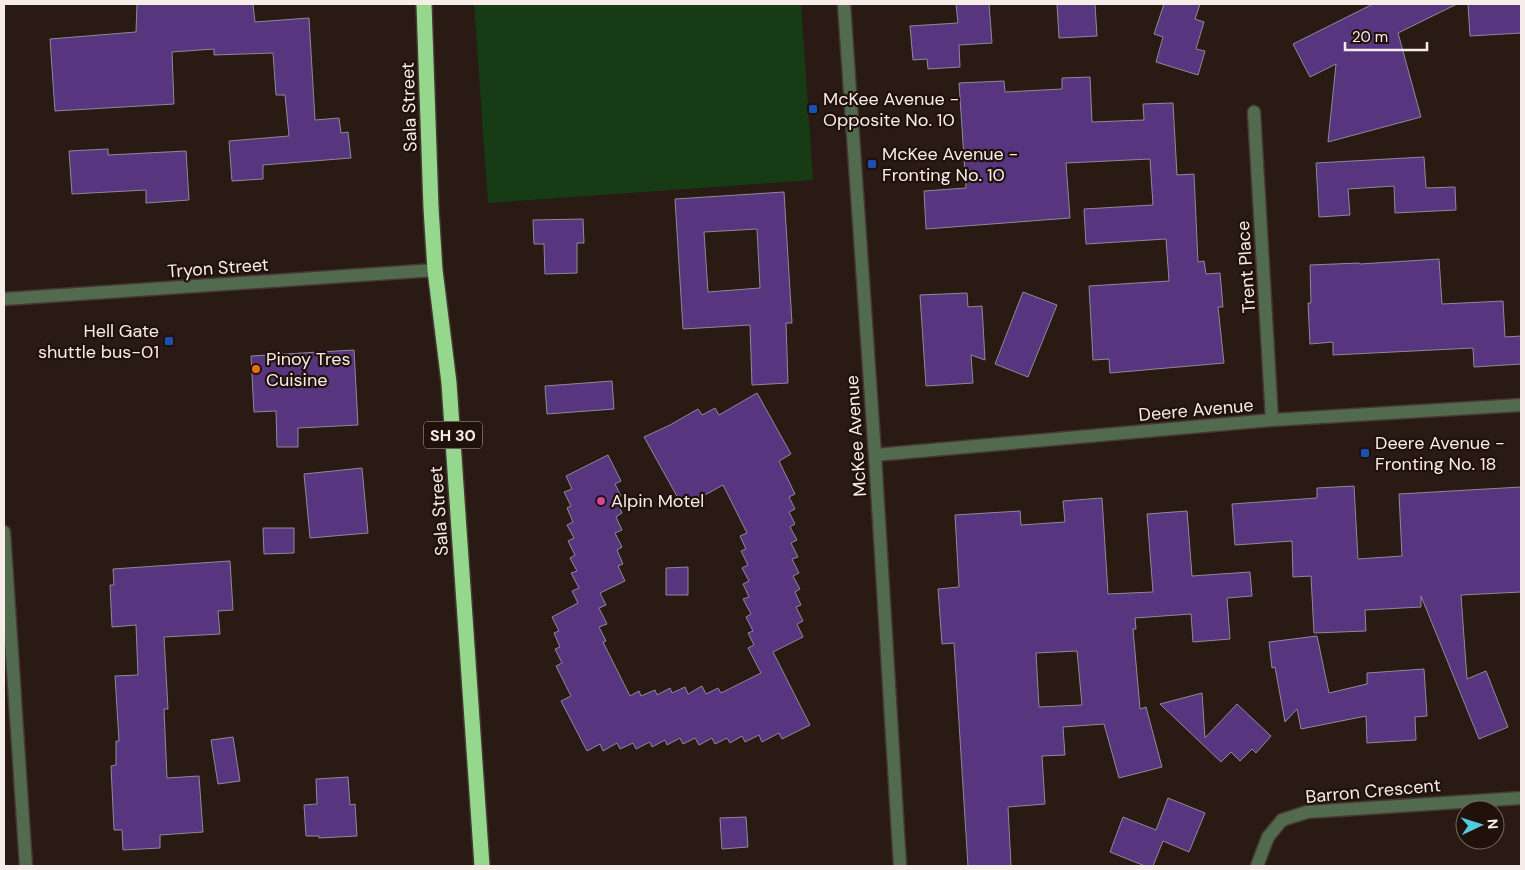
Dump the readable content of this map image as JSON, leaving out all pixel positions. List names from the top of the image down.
{
  "streets": {
    "highway": ["Sala Street", "SH 30"],
    "street": [
      "Trent Place",
      "Tryon Street",
      "Deere Avenue",
      "McKee Avenue",
      "Barron Crescent"
    ]
  },
  "crossings": [
    ["Sala Street", "Tryon Street"],
    ["Trent Place", "Deere Avenue"],
    ["Deere Avenue", "McKee Avenue"]
  ],
  "places": {
    "transit": [
      "McKee Avenue - Opposite No. 10",
      "McKee Avenue - Fronting No. 10",
      "Hell Gate shuttle bus-01",
      "Deere Avenue - Fronting No. 18"
    ],
    "other": ["Pinoy Tres Cuisine", "Alpin Motel"]
  },
  "scale_bar": "20 m",
  "north": "right"
}
